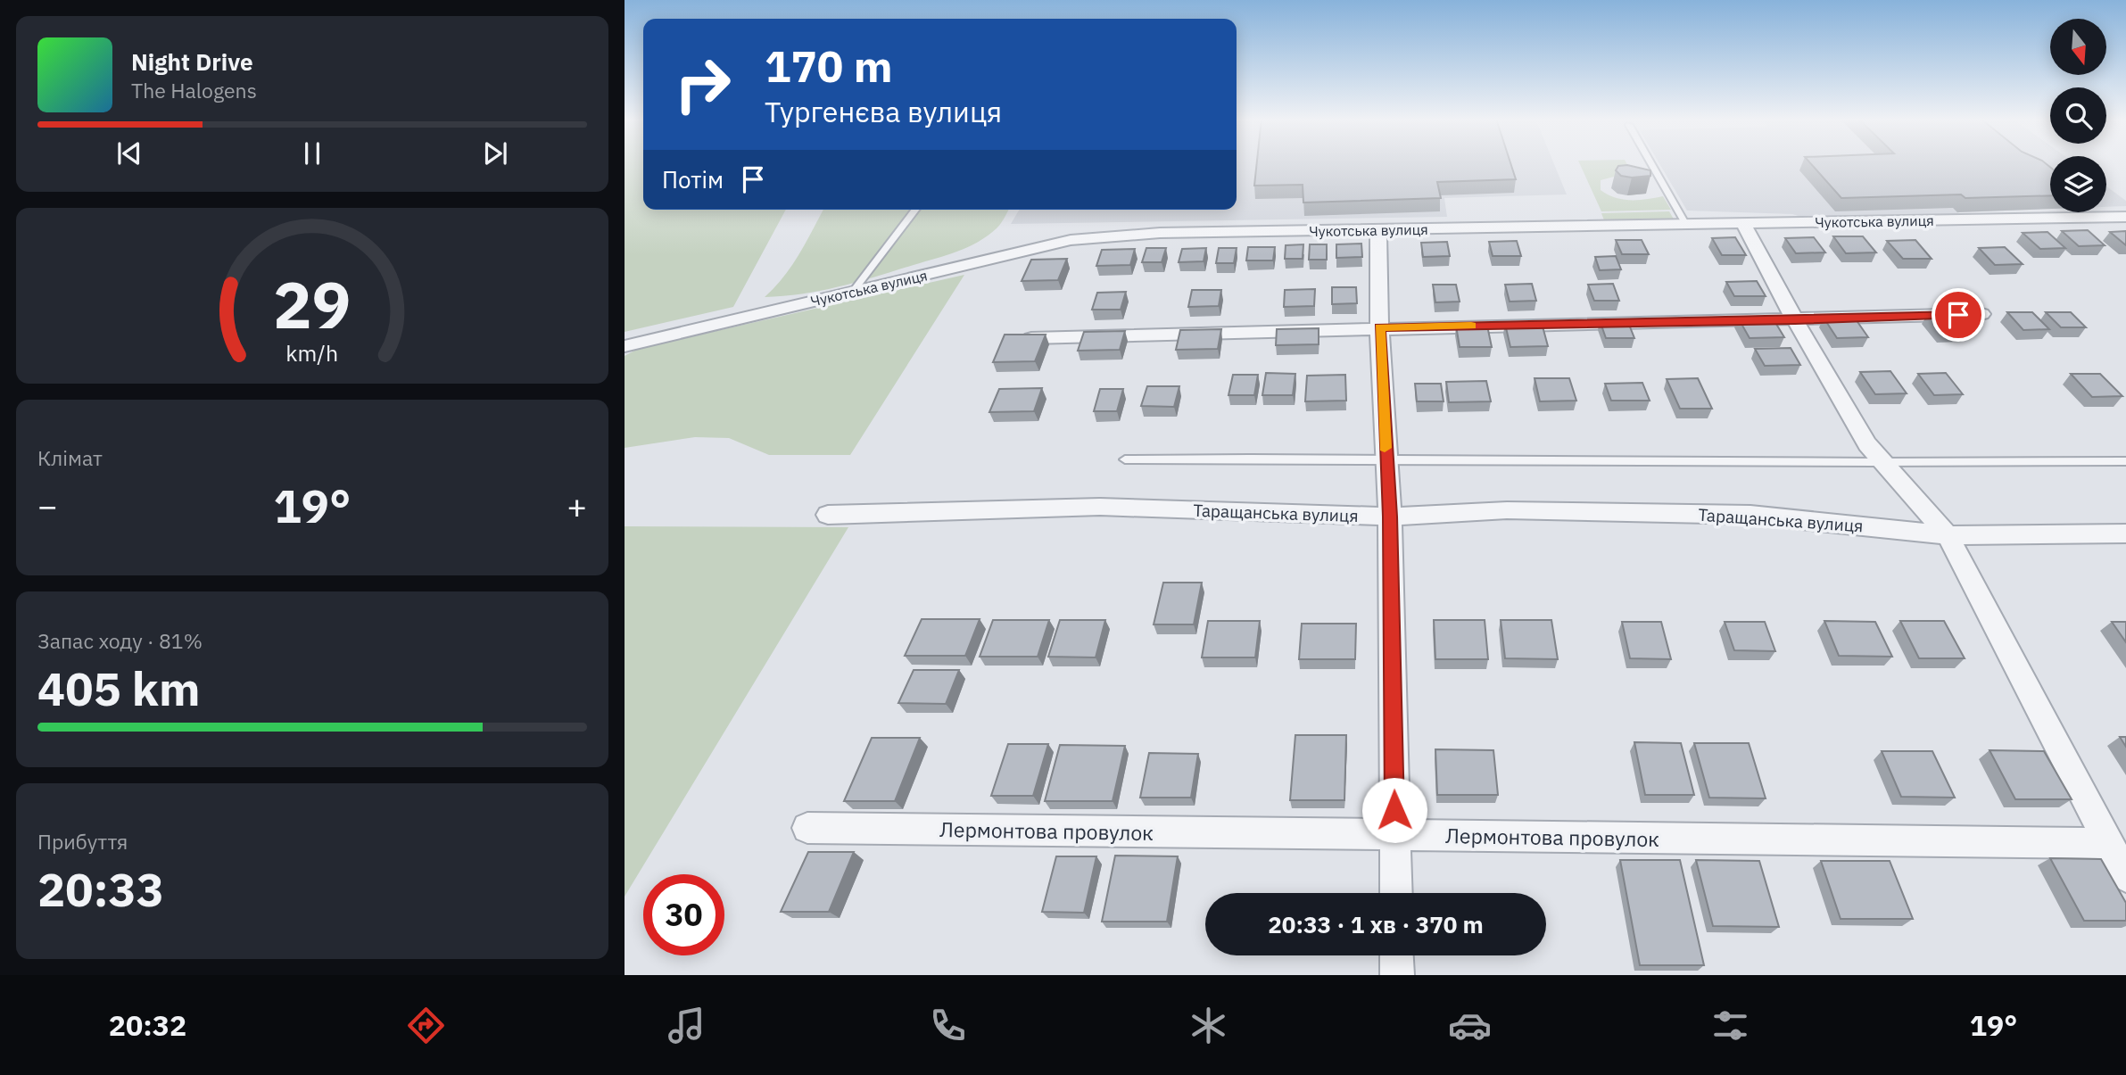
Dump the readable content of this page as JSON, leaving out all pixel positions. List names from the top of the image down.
{
  "streets": {
    "street": ["Чукотська вулиця", "Таращанська вулиця", "Лермонтова провулок"]
  },
  "north": "bottom",
  "page": {
    "turn": ["170 m", "Тургенєва вулиця"],
    "song": ["Night Drive", "The Halogens"],
    "then": "Потім",
    "tile": [
      "Клімат",
      ["Запас ходу · 81%", "405 km"],
      ["Прибуття", "20:33"]
    ],
    "heat": ["−", "19°", "+"],
    "limit": "30",
    "trip": "20:33 · 1 хв · 370 m",
    "tabs": ["20:32", "19°"],
    "gauge": ["29", "km/h"]
  }
}
